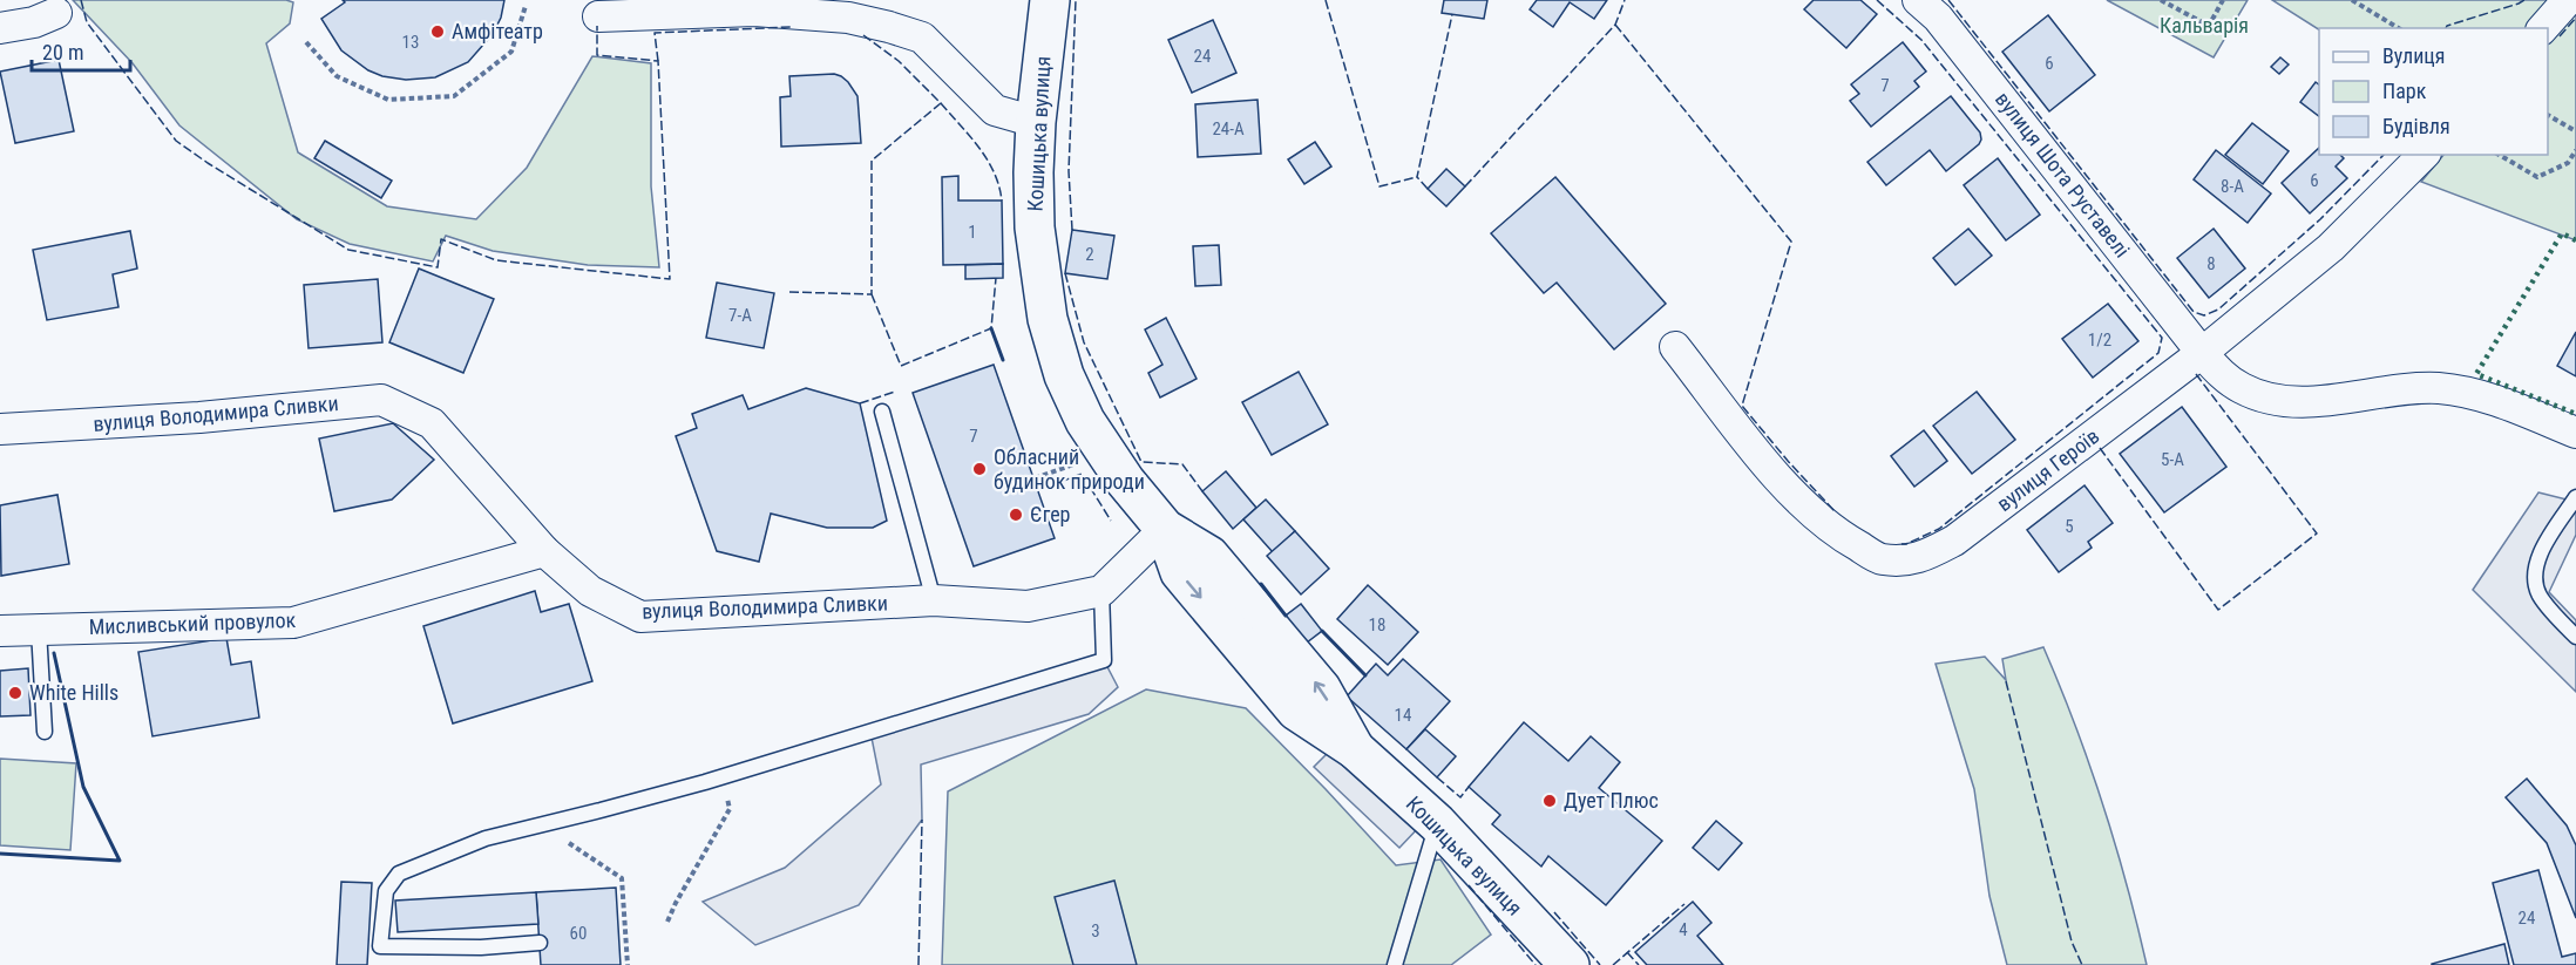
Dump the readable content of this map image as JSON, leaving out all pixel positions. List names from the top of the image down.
{
  "streets": {
    "street": [
      "Кошицька вулиця",
      "вулиця Шота Руставелі",
      "вулиця Володимира Сливки",
      "вулиця Героїв",
      "Мисливський провулок"
    ]
  },
  "crossings": [
    ["вулиця Шота Руставелі", "вулиця Героїв"],
    ["вулиця Володимира Сливки", "Мисливський провулок"]
  ],
  "parks": ["Кальварія"],
  "places": [
    "Амфітеатр",
    "Обласний будинок природи",
    "Єгер",
    "White Hills",
    "Дует Плюс"
  ],
  "house_numbers": [
    "13",
    "24",
    "6",
    "7",
    "24-А",
    "6",
    "8-А",
    "1",
    "2",
    "8",
    "7-А",
    "1/2",
    "7",
    "5-А",
    "5",
    "18",
    "14",
    "24",
    "4",
    "3",
    "60"
  ],
  "legend": ["Вулиця", "Парк", "Будівля"],
  "scale_bar": "20 m"
}
